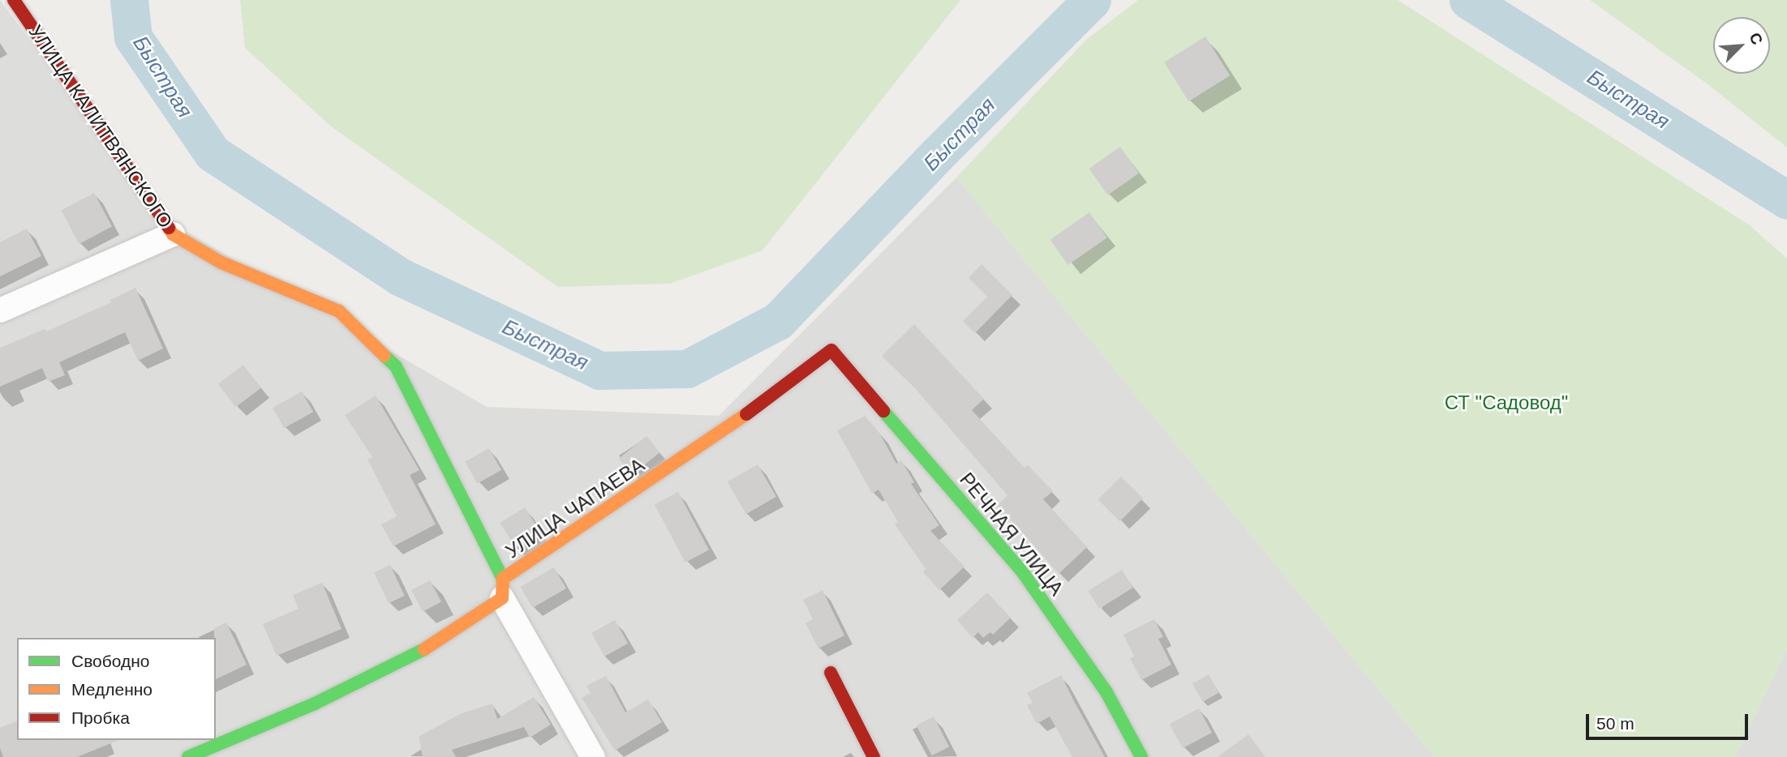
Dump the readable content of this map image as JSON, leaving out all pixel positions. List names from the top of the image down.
{
  "streets": {
    "street": ["УЛИЦА КАЛИТВЯНСКОГО", "УЛИЦА ЧАПАЕВА", "РЕЧНАЯ УЛИЦА"]
  },
  "crossings": [
    ["УЛИЦА КАЛИТВЯНСКОГО", "УЛИЦА ЧАПАЕВА"],
    ["УЛИЦА ЧАПАЕВА", "РЕЧНАЯ УЛИЦА"]
  ],
  "water": ["Быстрая"],
  "parks": ["СТ \"Садовод\""],
  "legend": ["Свободно", "Медленно", "Пробка"],
  "scale_bar": "50 m",
  "north": "top right"
}
